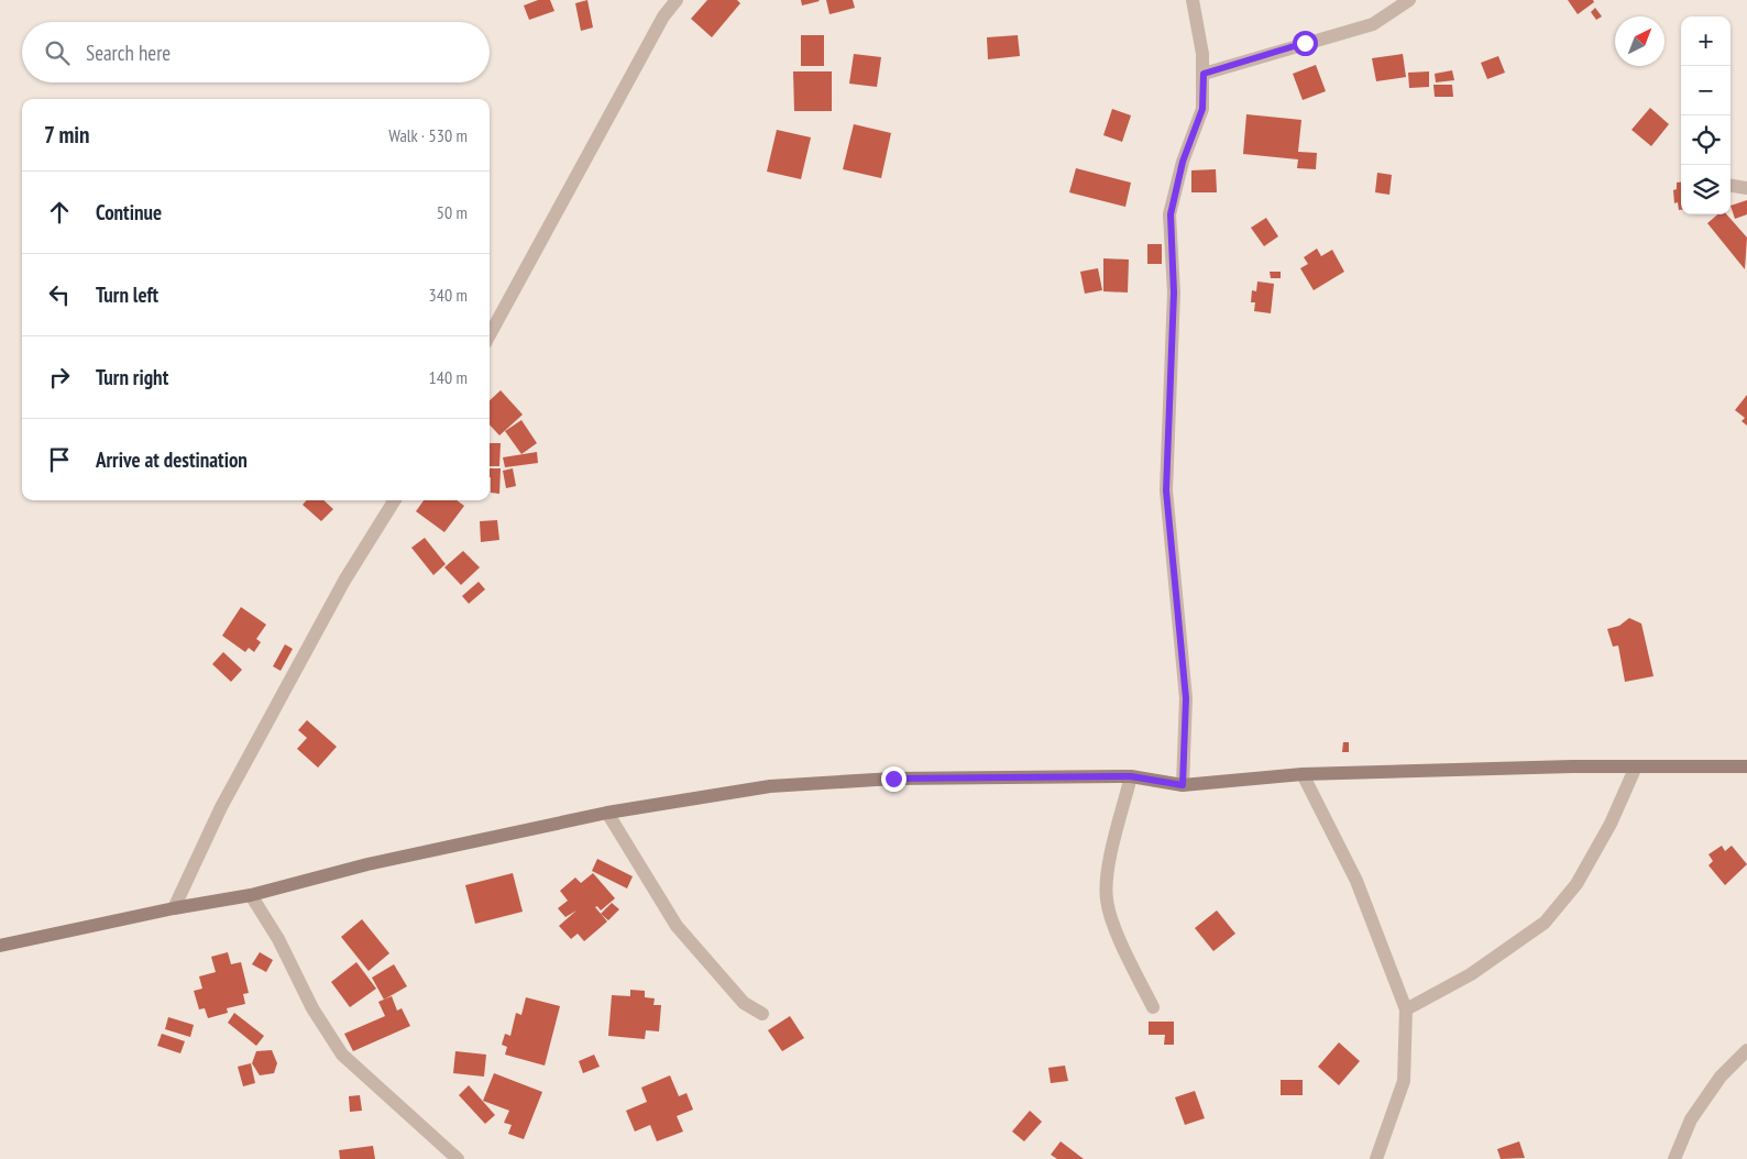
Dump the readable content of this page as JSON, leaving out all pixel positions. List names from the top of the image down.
{
  "north": "top right",
  "page": {
    "map_buttons": ["+", "−"],
    "search": "Search here",
    "heading": ["7 min", "Walk · 530 m"],
    "list": [
      ["Continue", "50 m"],
      ["Turn left", "340 m"],
      ["Turn right", "140 m"],
      "Arrive at destination"
    ]
  }
}
